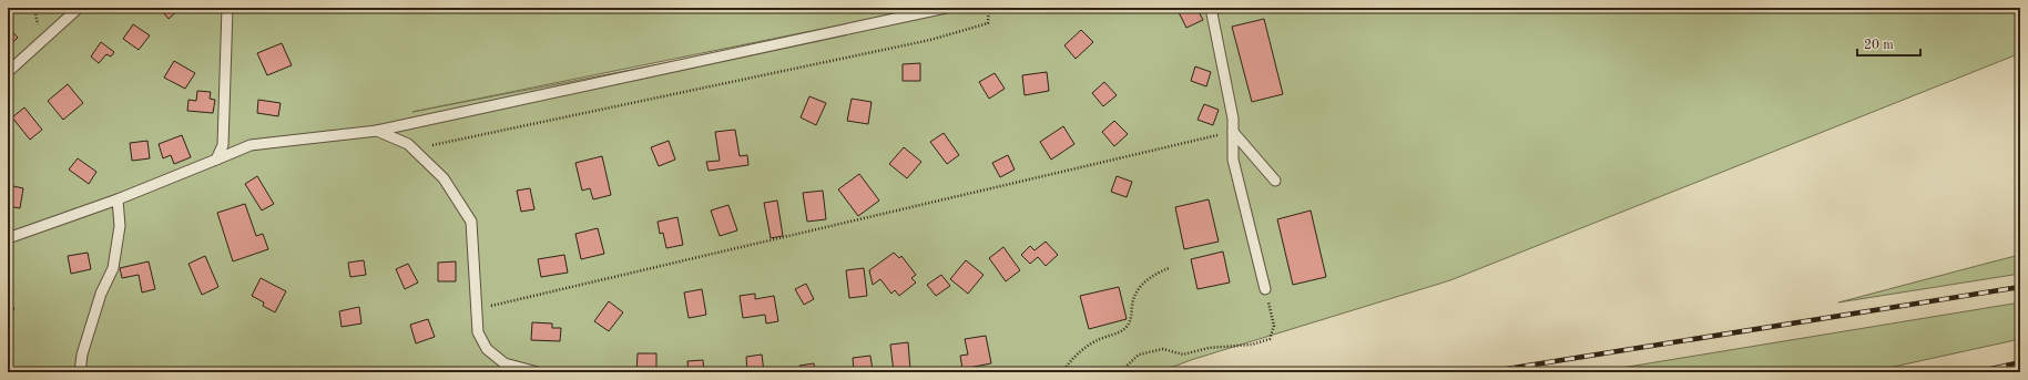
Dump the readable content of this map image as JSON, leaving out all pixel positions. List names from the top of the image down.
{
  "scale_bar": "20 m"
}
